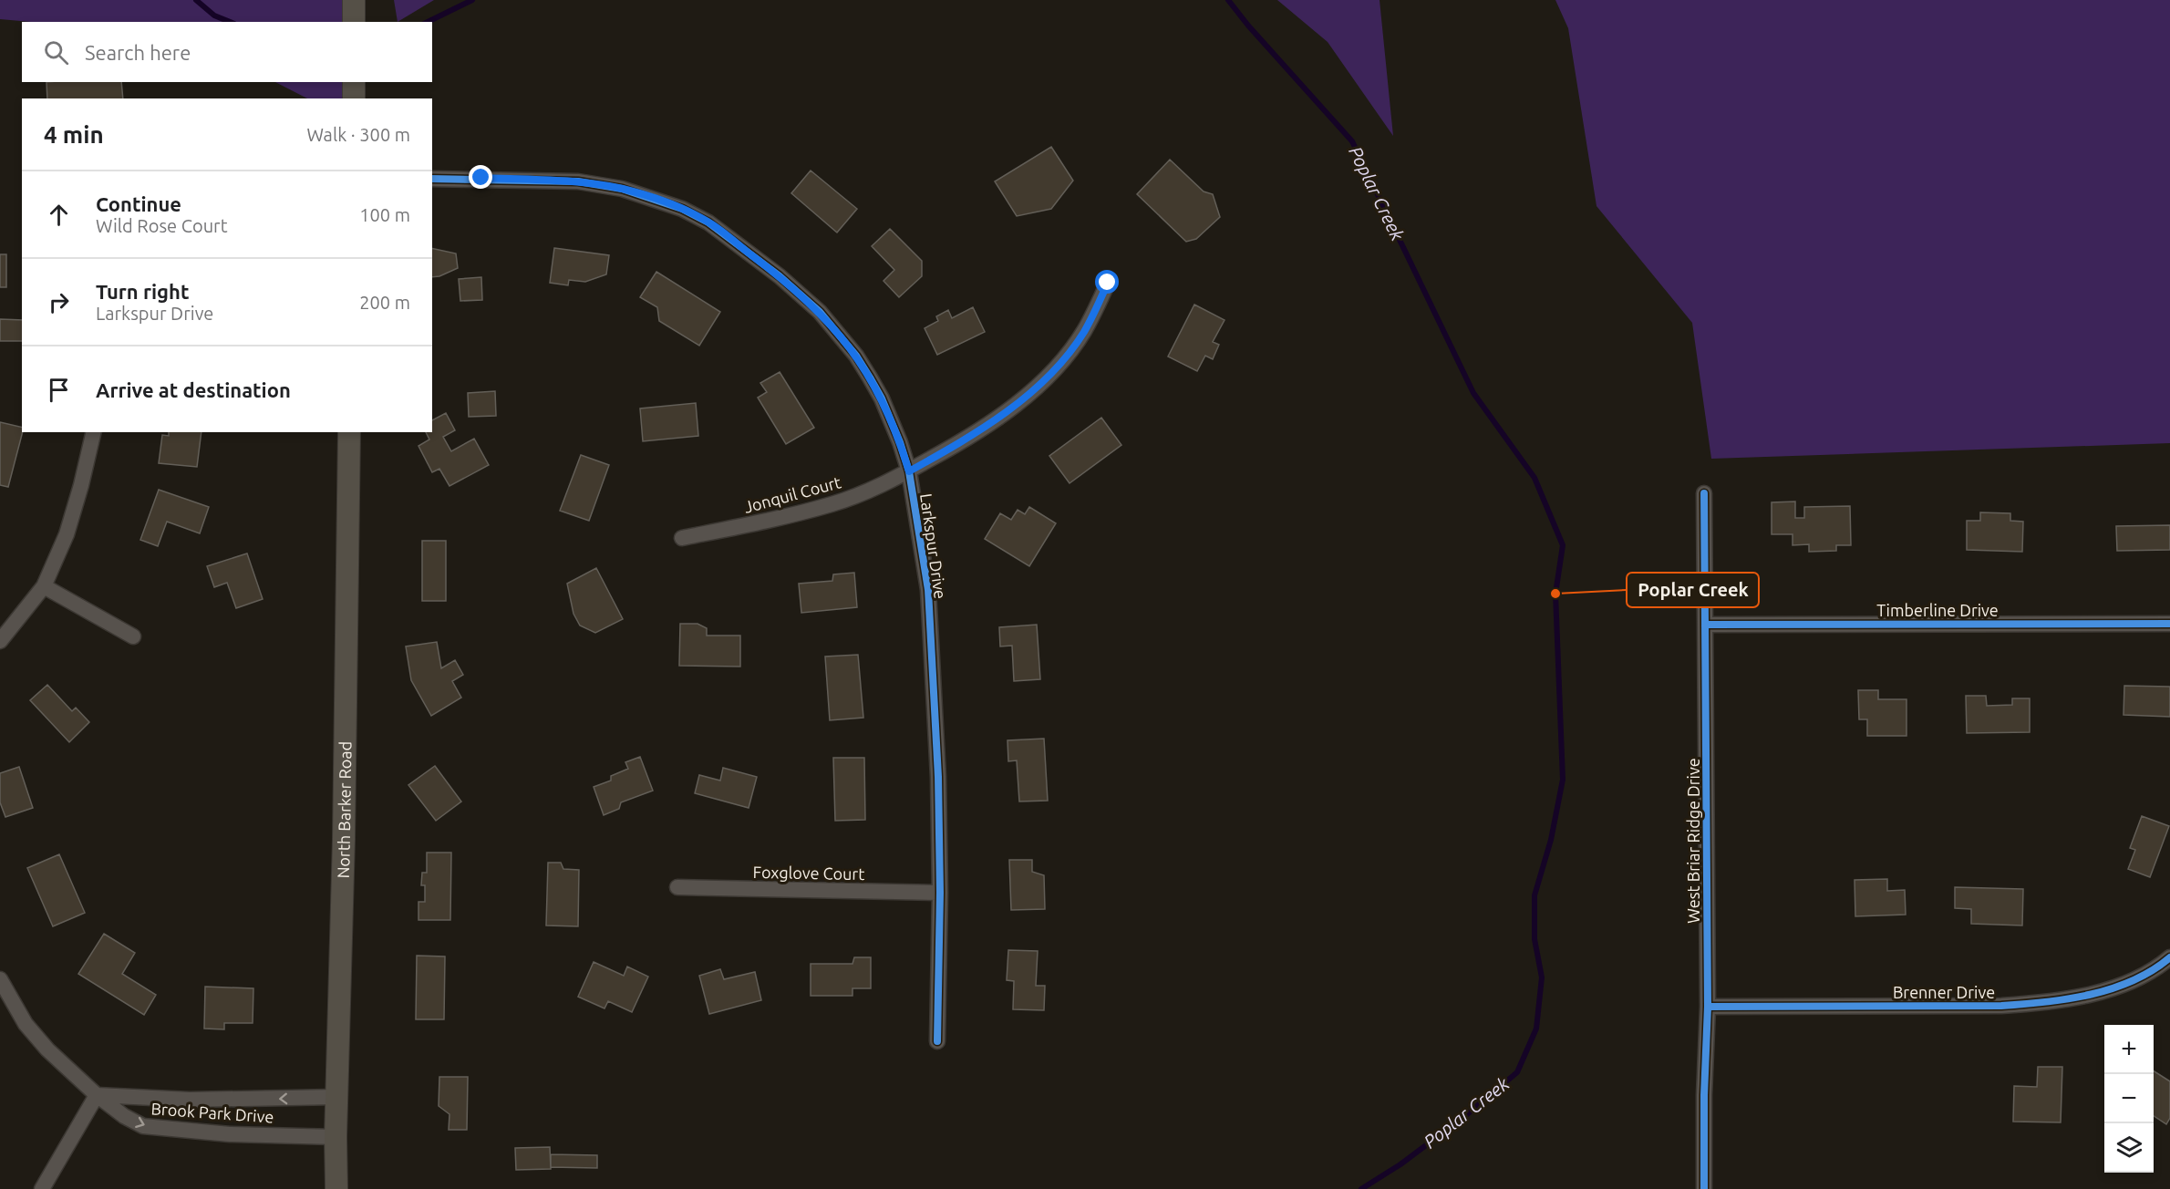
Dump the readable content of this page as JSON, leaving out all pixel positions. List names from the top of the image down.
{
  "streets": {
    "main road": ["North Barker Road"],
    "street": [
      "Jonquil Court",
      "Larkspur Drive",
      "Timberline Drive",
      "West Briar Ridge Drive",
      "Foxglove Court",
      "Brenner Drive",
      "Brook Park Drive"
    ]
  },
  "crossings": [
    ["Jonquil Court", "Larkspur Drive"],
    ["Larkspur Drive", "Foxglove Court"],
    ["Timberline Drive", "West Briar Ridge Drive"],
    ["North Barker Road", "Brook Park Drive"],
    ["West Briar Ridge Drive", "Brenner Drive"]
  ],
  "water": ["Poplar Creek"],
  "places": ["Poplar Creek"],
  "page": {
    "search": "Search here",
    "heading": ["4 min", "Walk · 300 m"],
    "list": [
      ["Continue", "Wild Rose Court", "100 m"],
      ["Turn right", "Larkspur Drive", "200 m"],
      "Arrive at destination"
    ],
    "map_buttons": ["+", "−"]
  }
}
